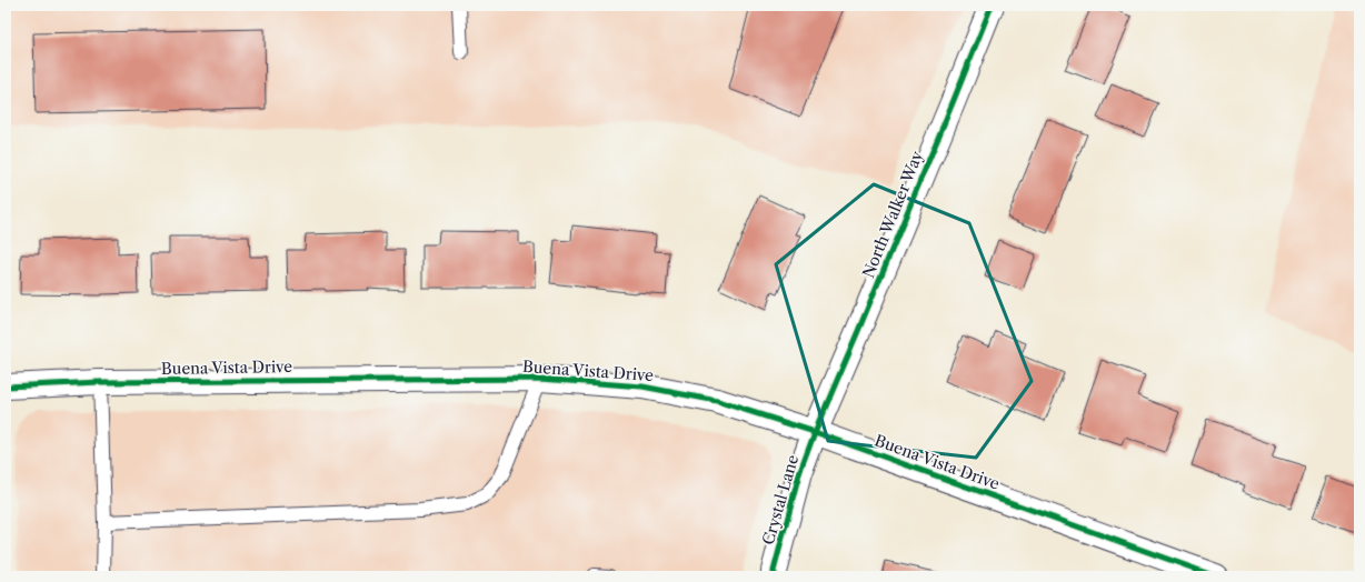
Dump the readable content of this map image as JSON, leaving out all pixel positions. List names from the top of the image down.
{
  "streets": {
    "street": ["North Walker Way", "Buena Vista Drive", "Crystal Lane"]
  },
  "crossings": [
    ["North Walker Way", "Buena Vista Drive"],
    ["North Walker Way", "Crystal Lane"],
    ["Buena Vista Drive", "Crystal Lane"]
  ]
}
